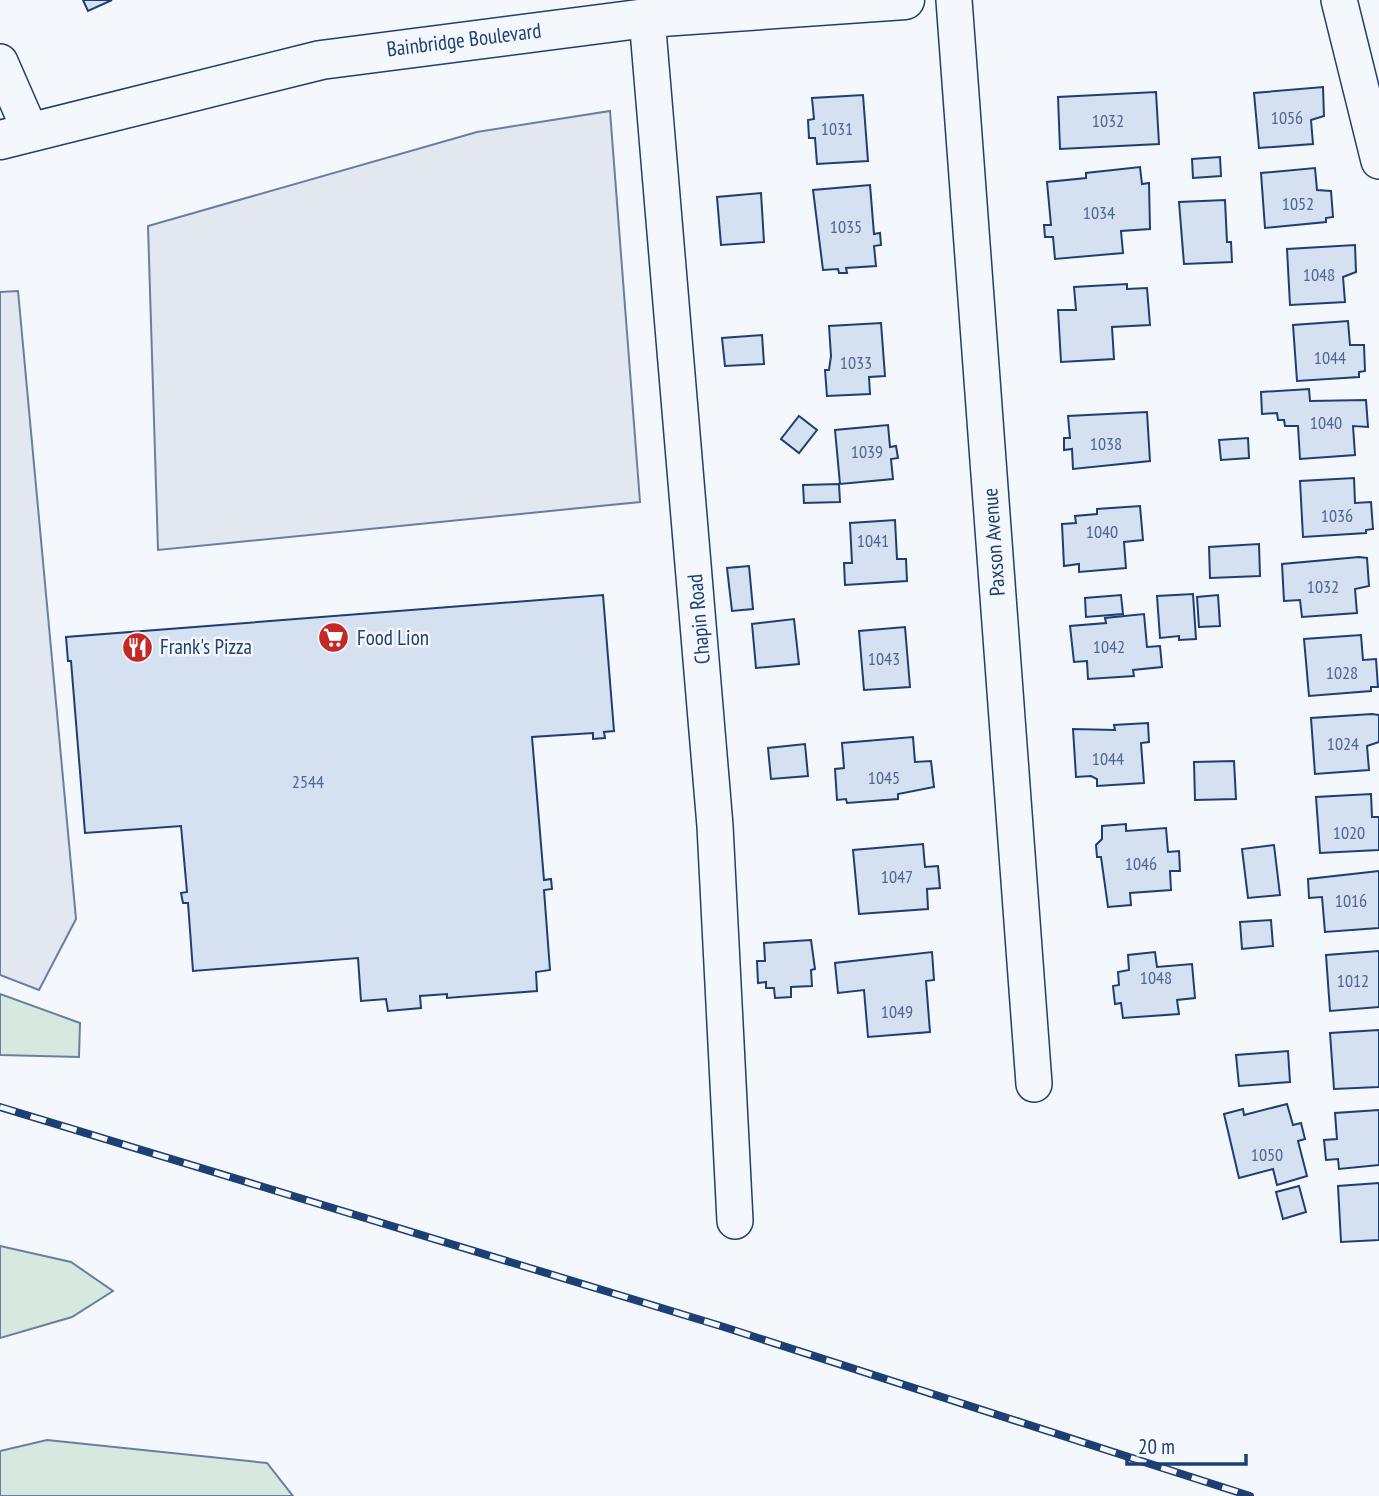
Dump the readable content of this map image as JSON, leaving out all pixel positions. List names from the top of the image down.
{
  "streets": {
    "main road": ["Bainbridge Boulevard"],
    "street": ["Paxson Avenue", "Chapin Road"]
  },
  "crossings": [
    ["Bainbridge Boulevard", "Chapin Road"]
  ],
  "places": {
    "supermarket": ["Food Lion"],
    "restaurant": ["Frank's Pizza"]
  },
  "house_numbers": [
    "1056",
    "1032",
    "1031",
    "1052",
    "1034",
    "1035",
    "1048",
    "1044",
    "1033",
    "1040",
    "1038",
    "1039",
    "1036",
    "1040",
    "1041",
    "1032",
    "1042",
    "1043",
    "1028",
    "1024",
    "1044",
    "1045",
    "2544",
    "1020",
    "1046",
    "1047",
    "1016",
    "1048",
    "1012",
    "1049",
    "1050"
  ],
  "scale_bar": "20 m"
}
